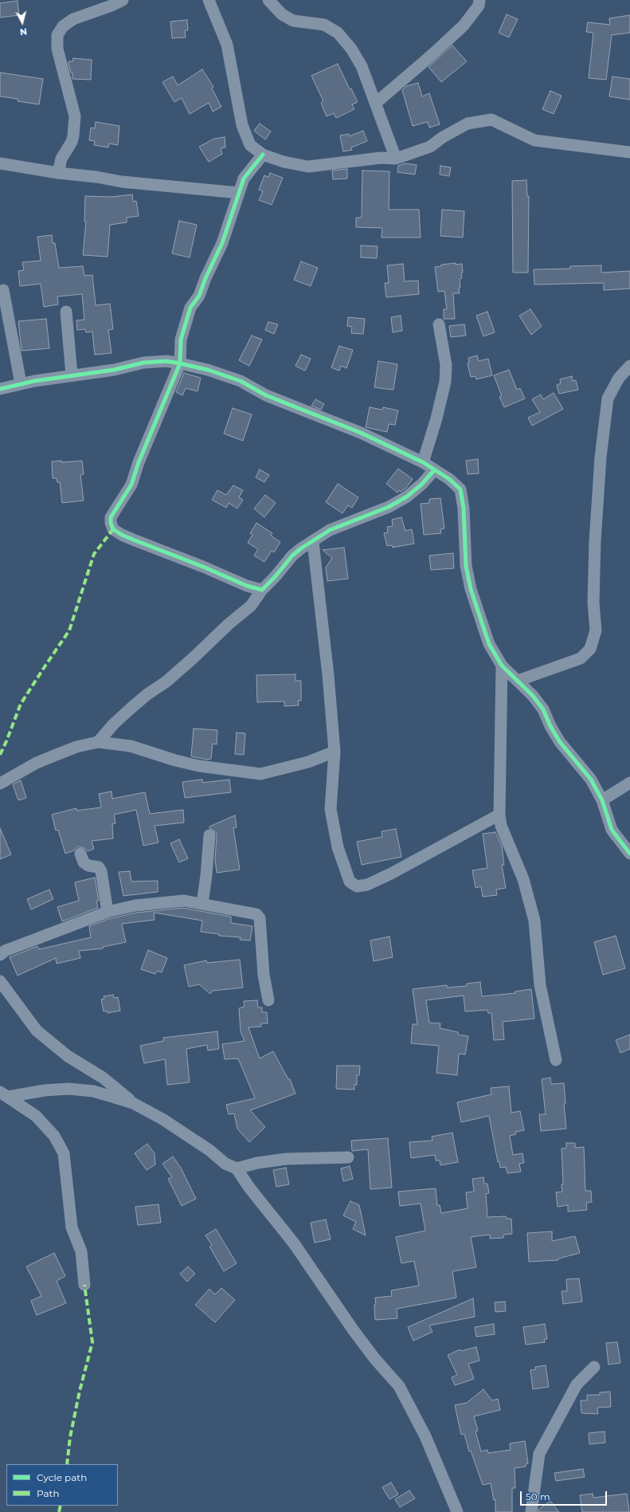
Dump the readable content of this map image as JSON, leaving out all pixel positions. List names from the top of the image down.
{
  "legend": ["Cycle path", "Path"],
  "scale_bar": "50 m",
  "north": "bottom"
}
